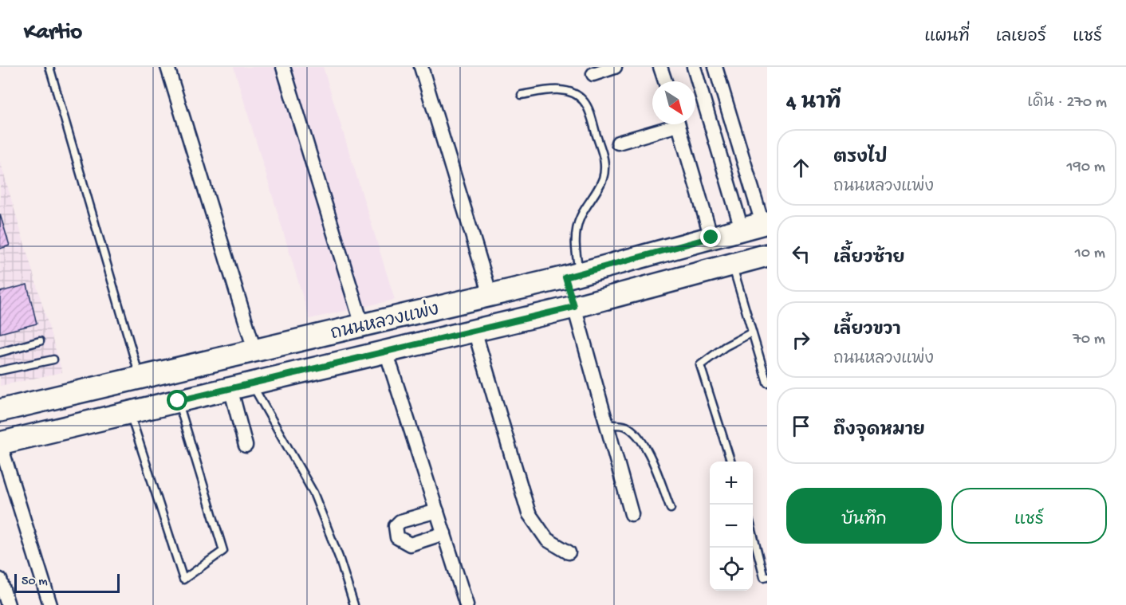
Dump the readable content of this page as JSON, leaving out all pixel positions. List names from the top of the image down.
{
  "streets": {
    "main road": ["ถนนหลวงแพ่ง"]
  },
  "scale_bar": "50 m",
  "north": "bottom right",
  "page": {
    "header": "Kartio",
    "nav": ["แผนที่", "เลเยอร์", "แชร์"],
    "heading": ["4 นาที", "เดิน · 270 m"],
    "list": [
      ["ตรงไป", "ถนนหลวงแพ่ง", "190 m"],
      ["เลี้ยวซ้าย", "10 m"],
      ["เลี้ยวขวา", "ถนนหลวงแพ่ง", "70 m"],
      "ถึงจุดหมาย"
    ],
    "map_buttons": ["+", "−"],
    "buttons": ["บันทึก", "แชร์"],
    "scale": "50 m"
  }
}
